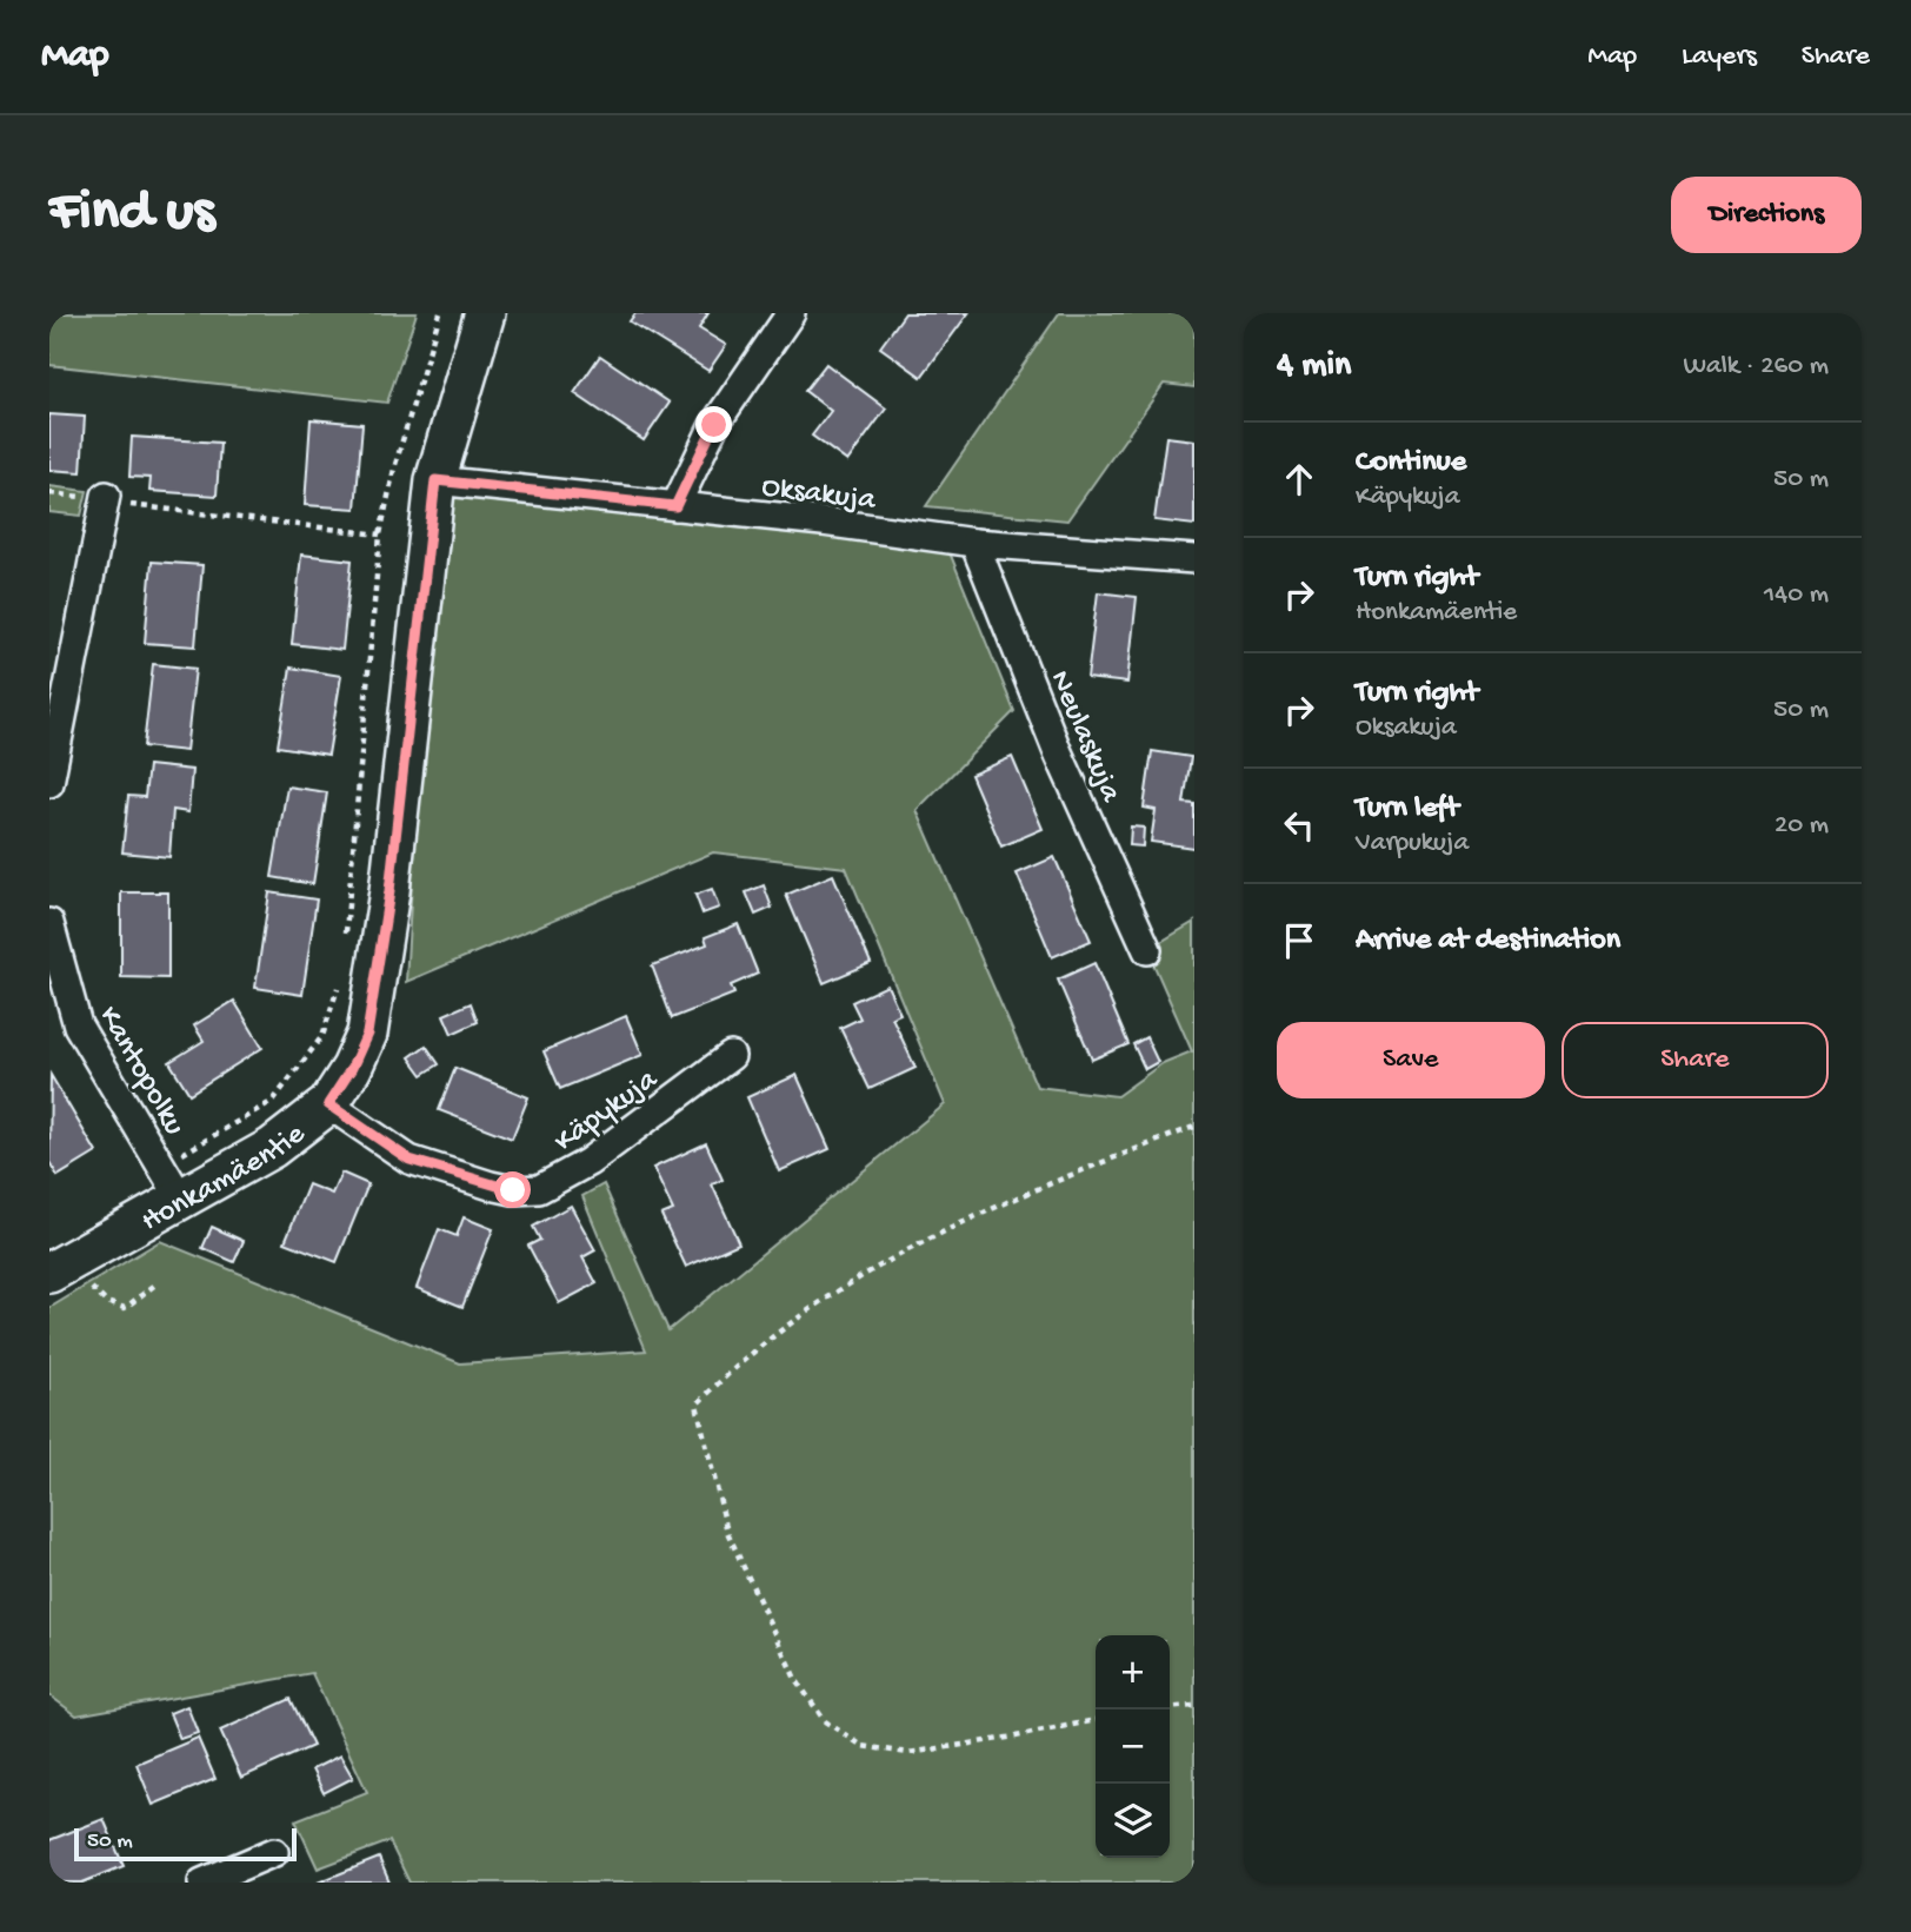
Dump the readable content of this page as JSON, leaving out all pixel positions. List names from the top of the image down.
{
  "streets": {
    "street": [
      "Oksakuja",
      "Neulaskuja",
      "Kantopolku",
      "Käpykuja",
      "Honkamäentie"
    ]
  },
  "crossings": [
    ["Oksakuja", "Neulaskuja"],
    ["Oksakuja", "Honkamäentie"],
    ["Kantopolku", "Honkamäentie"],
    ["Käpykuja", "Honkamäentie"]
  ],
  "scale_bar": "50 m",
  "page": {
    "header": "Map",
    "nav": ["Map", "Layers", "Share"],
    "buttons": [
      "Directions",
      ["Save", "Share"]
    ],
    "title": "Find us",
    "heading": ["4 min", "Walk · 260 m"],
    "list": [
      ["Continue", "Käpykuja", "50 m"],
      ["Turn right", "Honkamäentie", "140 m"],
      ["Turn right", "Oksakuja", "50 m"],
      ["Turn left", "Varpukuja", "20 m"],
      "Arrive at destination"
    ],
    "map_buttons": ["+", "−"],
    "scale": "50 m"
  }
}
